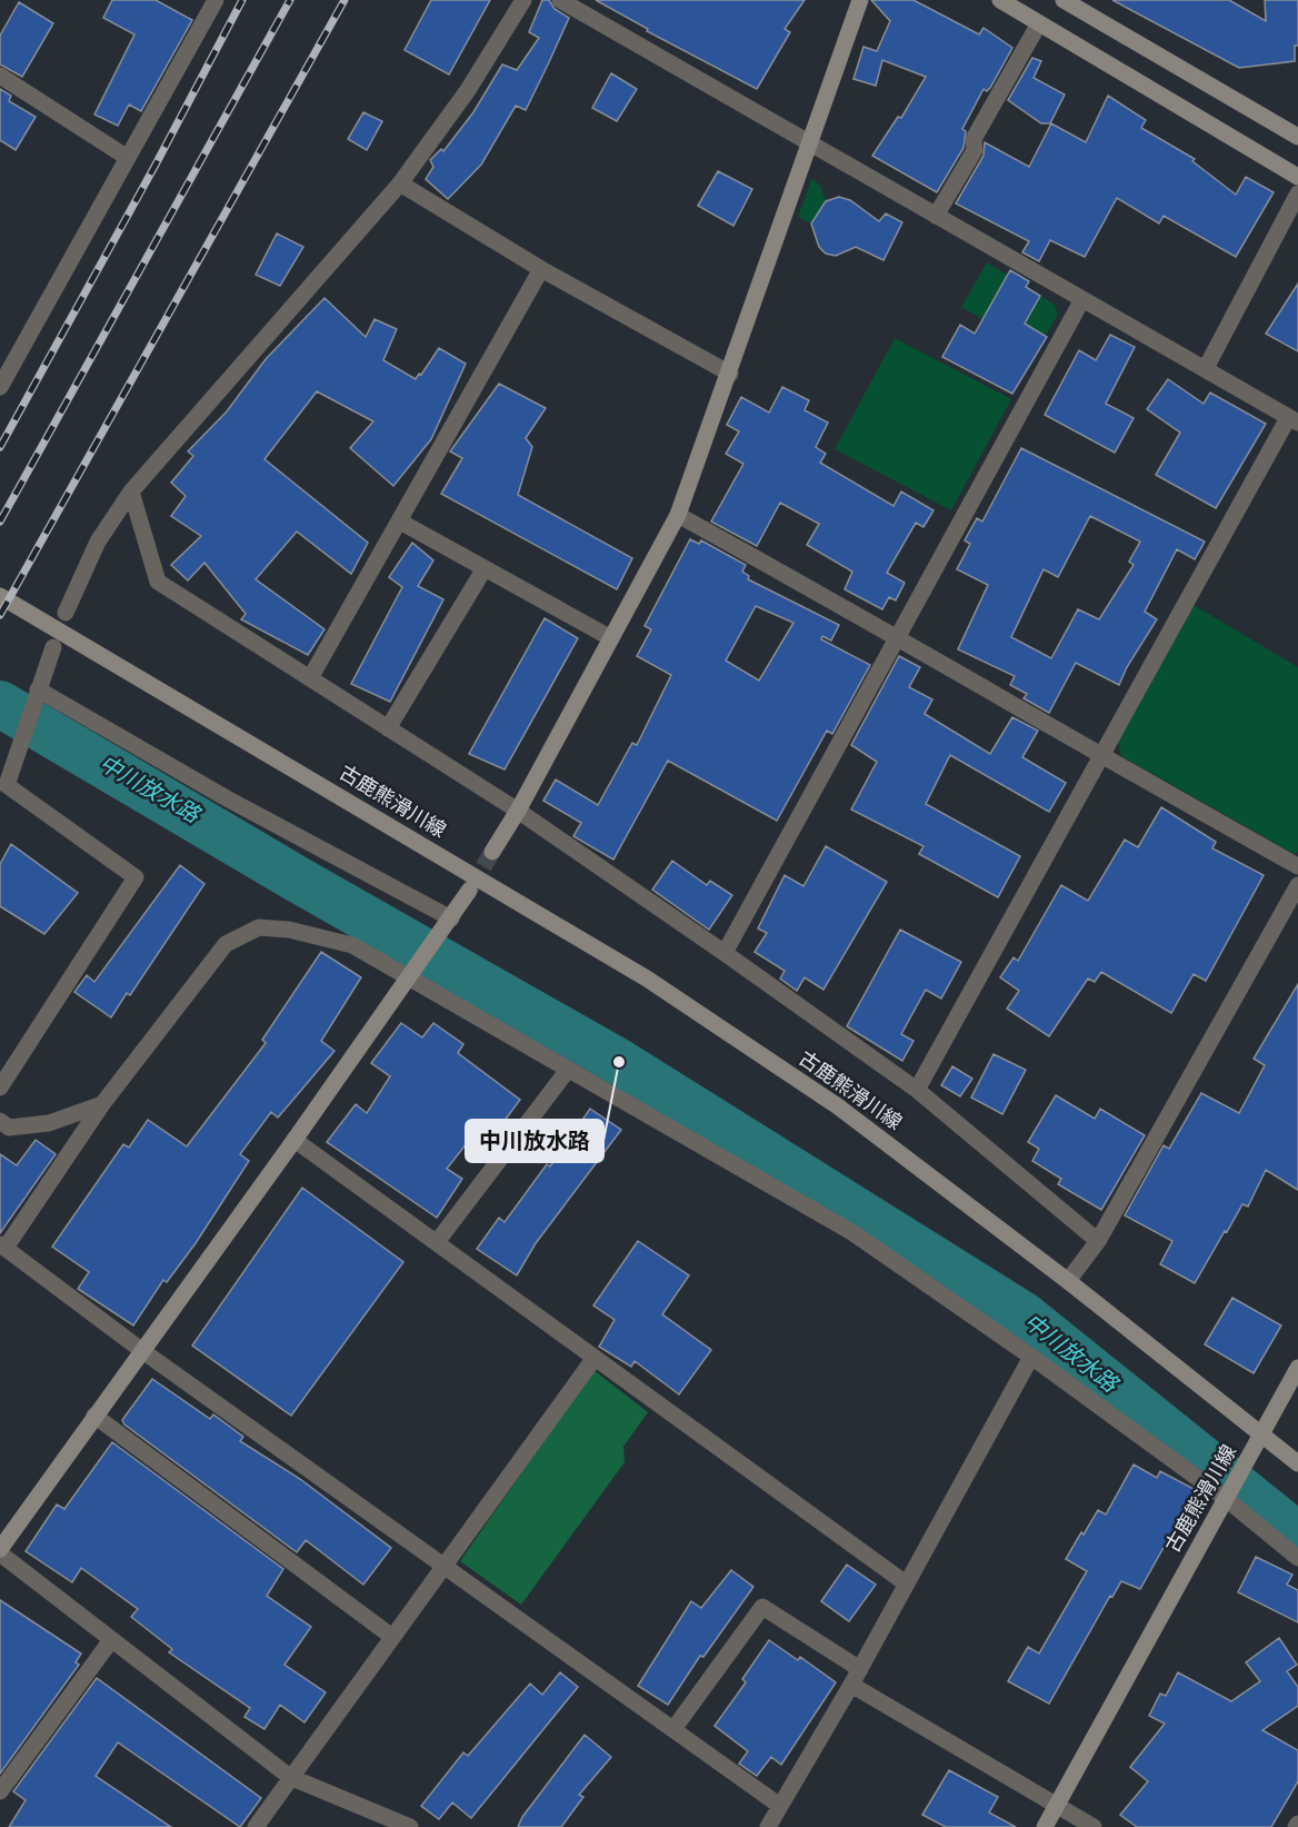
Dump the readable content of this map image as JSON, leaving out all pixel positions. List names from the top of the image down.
{
  "streets": {
    "street": ["古鹿熊滑川線"]
  },
  "water": ["中川放水路"],
  "places": ["中川放水路"]
}
